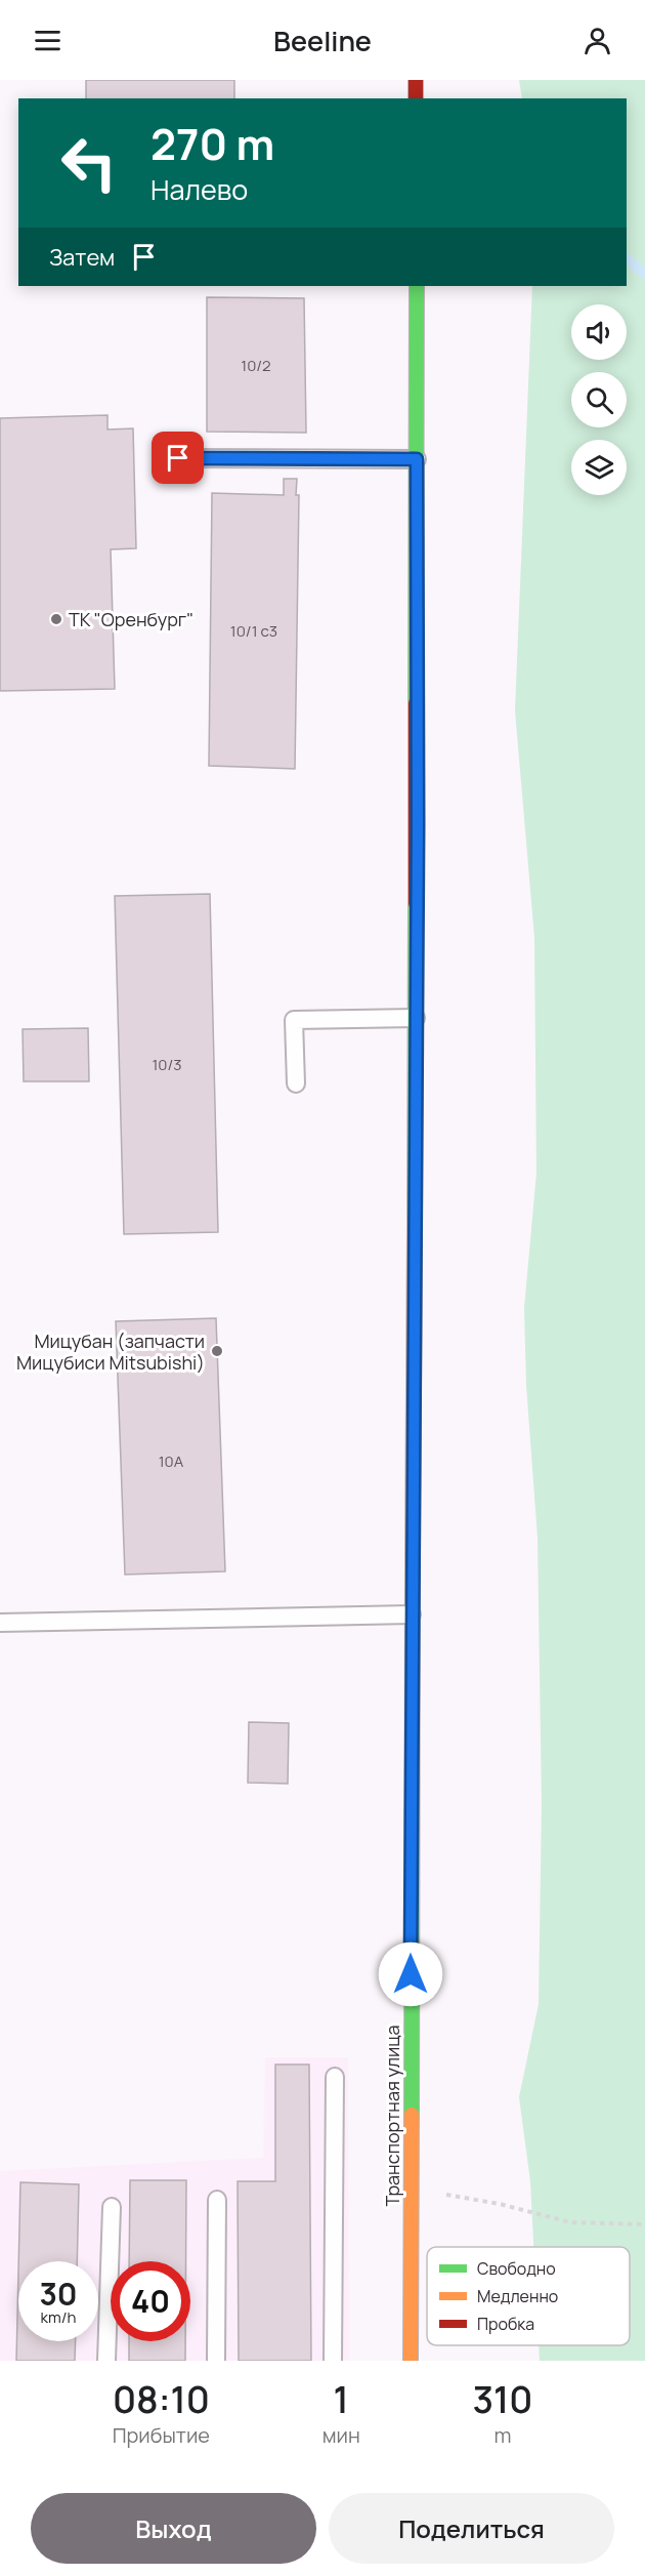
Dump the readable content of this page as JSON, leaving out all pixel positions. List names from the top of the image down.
{
  "streets": {
    "street": ["Транспортная улица"]
  },
  "places": ["ТК \"Оренбург\"", "Мицубан (запчасти Мицубиси Mitsubishi)"],
  "house_numbers": [
    "10/2",
    "10/1 с3",
    "10/3",
    "10А"
  ],
  "legend": ["Свободно", "Медленно", "Пробка"],
  "page": {
    "header": "Beeline",
    "turn": ["270 m", "Налево"],
    "then": "Затем",
    "speed": "30 km/h",
    "limit": "40",
    "eta": [
      "08:10",
      "Прибытие",
      "1",
      "мин",
      "310",
      "m"
    ],
    "buttons": ["Выход", "Поделиться"]
  }
}
